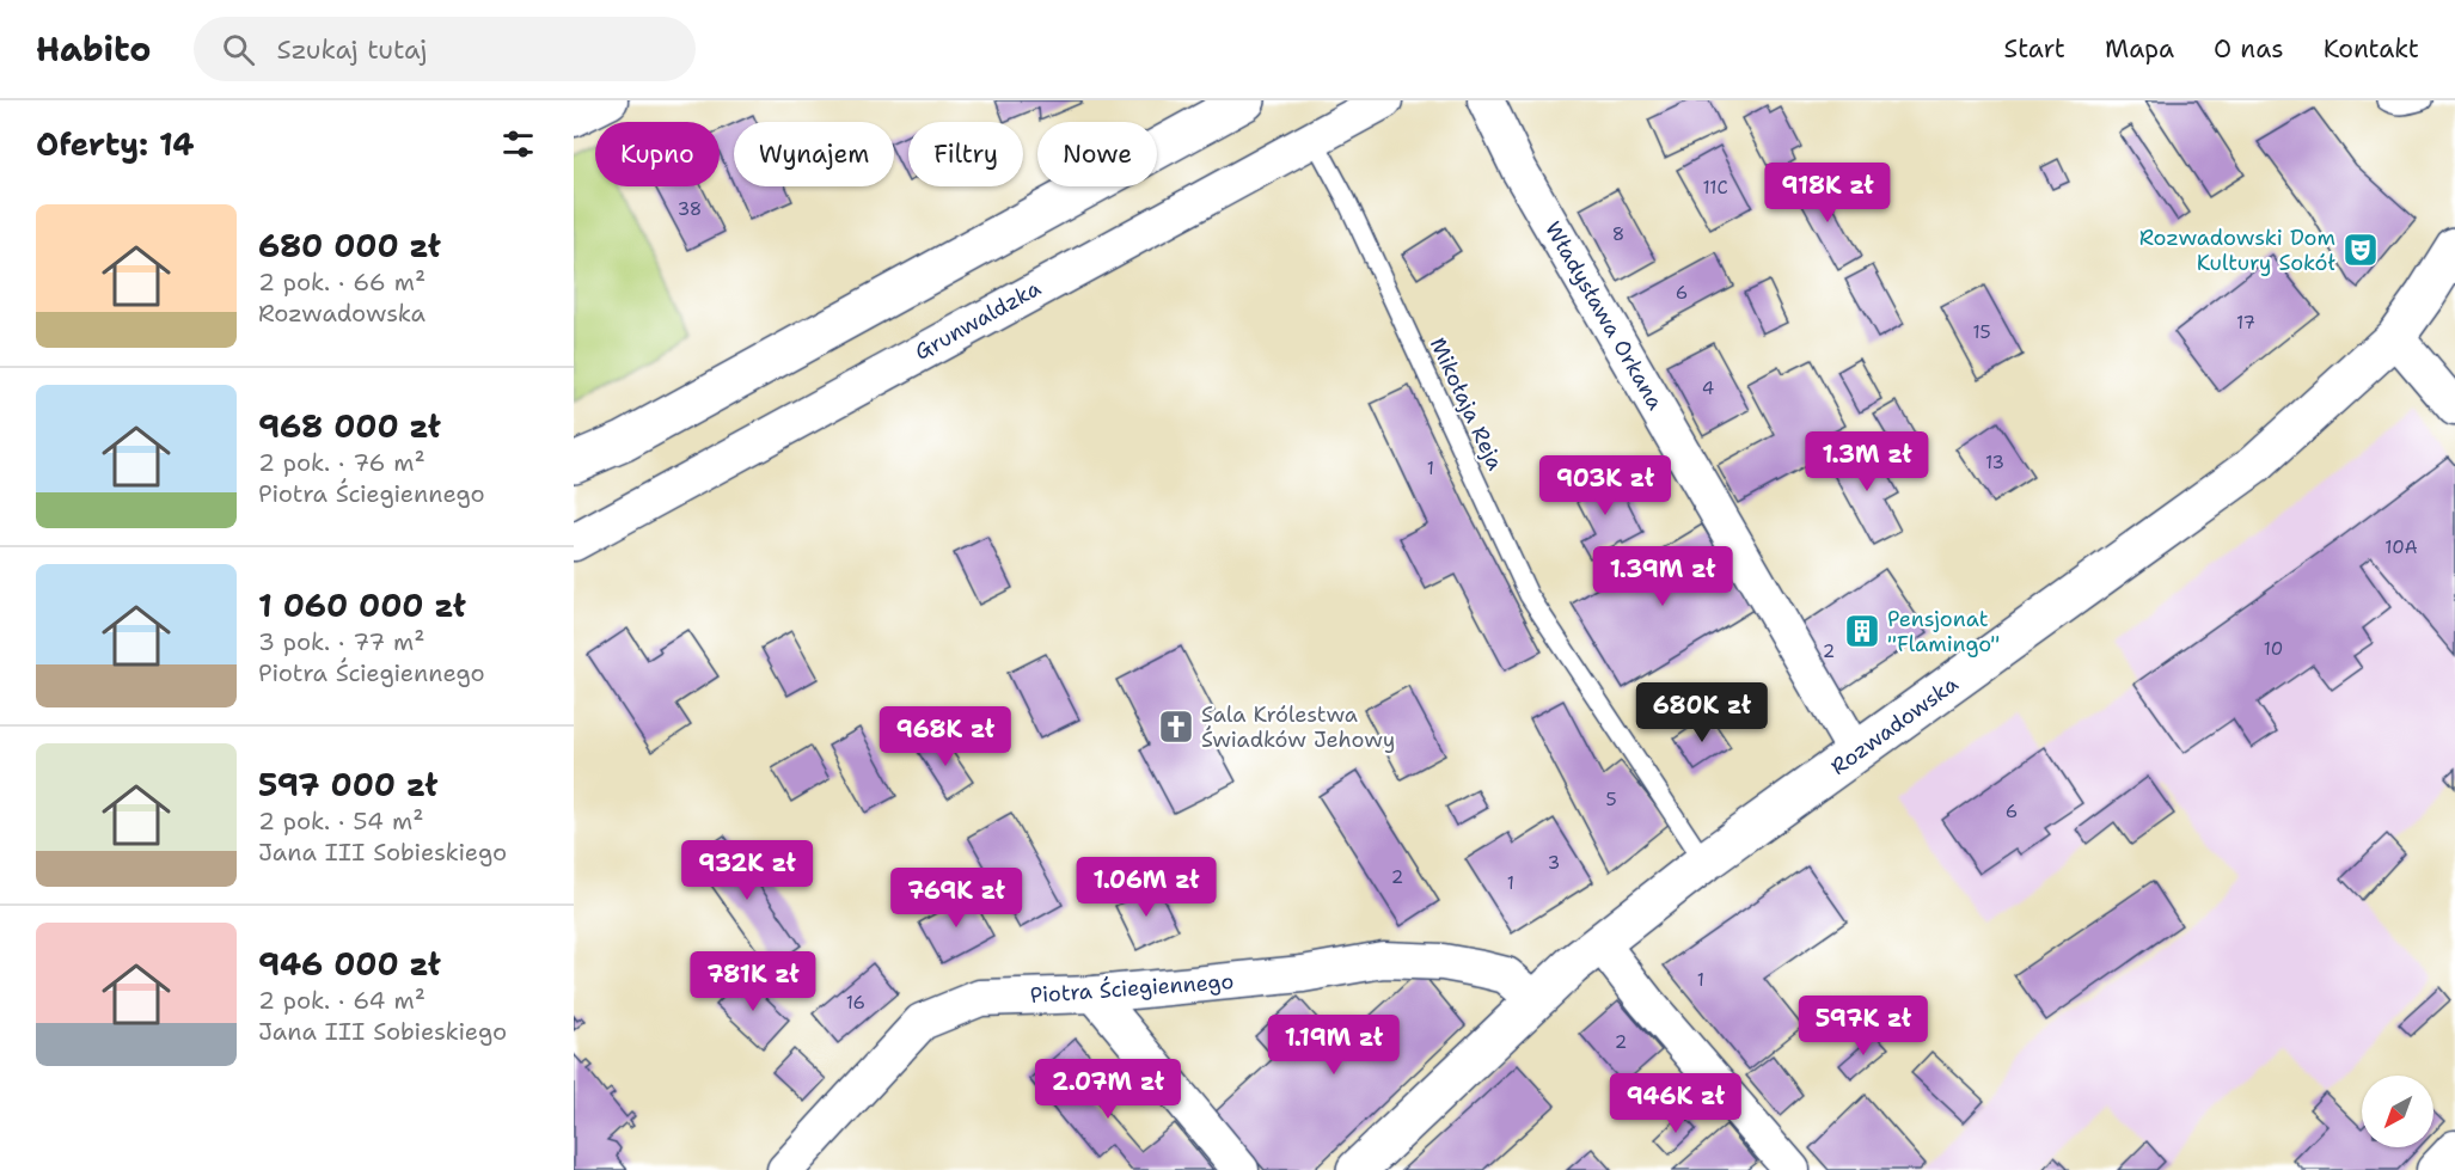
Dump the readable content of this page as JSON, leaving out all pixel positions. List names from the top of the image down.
{
  "streets": {
    "street": [
      "Władysława Orkana",
      "Grunwaldzka",
      "Rozwadowska",
      "Piotra Ściegiennego"
    ],
    "lane": ["Mikołaja Reja"]
  },
  "crossings": [
    ["Władysława Orkana", "Rozwadowska"],
    ["Grunwaldzka", "Mikołaja Reja"],
    ["Mikołaja Reja", "Rozwadowska"],
    ["Rozwadowska", "Piotra Ściegiennego"]
  ],
  "places": {
    "theatre": ["Rozwadowski Dom Kultury Sokół"],
    "building": ["Pensjonat \"Flamingo\""],
    "church": ["Sala Królestwa Świadków Jehowy"]
  },
  "house_numbers": [
    "11C",
    "38",
    "8",
    "6",
    "17",
    "15",
    "4",
    "13",
    "1",
    "10A",
    "10",
    "2",
    "5",
    "6",
    "3",
    "2",
    "1",
    "1",
    "16",
    "2"
  ],
  "north": "bottom left",
  "page": {
    "header": "Habito",
    "search": "Szukaj tutaj",
    "nav": [
      "Start",
      "Mapa",
      "O nas",
      "Kontakt"
    ],
    "heading": "Oferty: 14",
    "chip": [
      "Kupno",
      "Wynajem",
      "Filtry",
      "Nowe"
    ],
    "price": [
      "918K zł",
      "1.3M zł",
      "903K zł",
      "1.39M zł",
      "680K zł",
      "968K zł",
      "932K zł",
      "1.06M zł",
      "769K zł",
      "781K zł",
      "597K zł",
      "1.19M zł",
      "2.07M zł",
      "946K zł"
    ],
    "list": [
      {
        "name": "680 000 zł",
        "note": "2 pok. · 66 m² · Rozwadowska"
      },
      {
        "name": "968 000 zł",
        "note": "2 pok. · 76 m² · Piotra Ściegiennego"
      },
      {
        "name": "1 060 000 zł",
        "note": "3 pok. · 77 m² · Piotra Ściegiennego"
      },
      {
        "name": "597 000 zł",
        "note": "2 pok. · 54 m² · Jana III Sobieskiego"
      },
      {
        "name": "946 000 zł",
        "note": "2 pok. · 64 m² · Jana III Sobieskiego"
      }
    ]
  }
}
